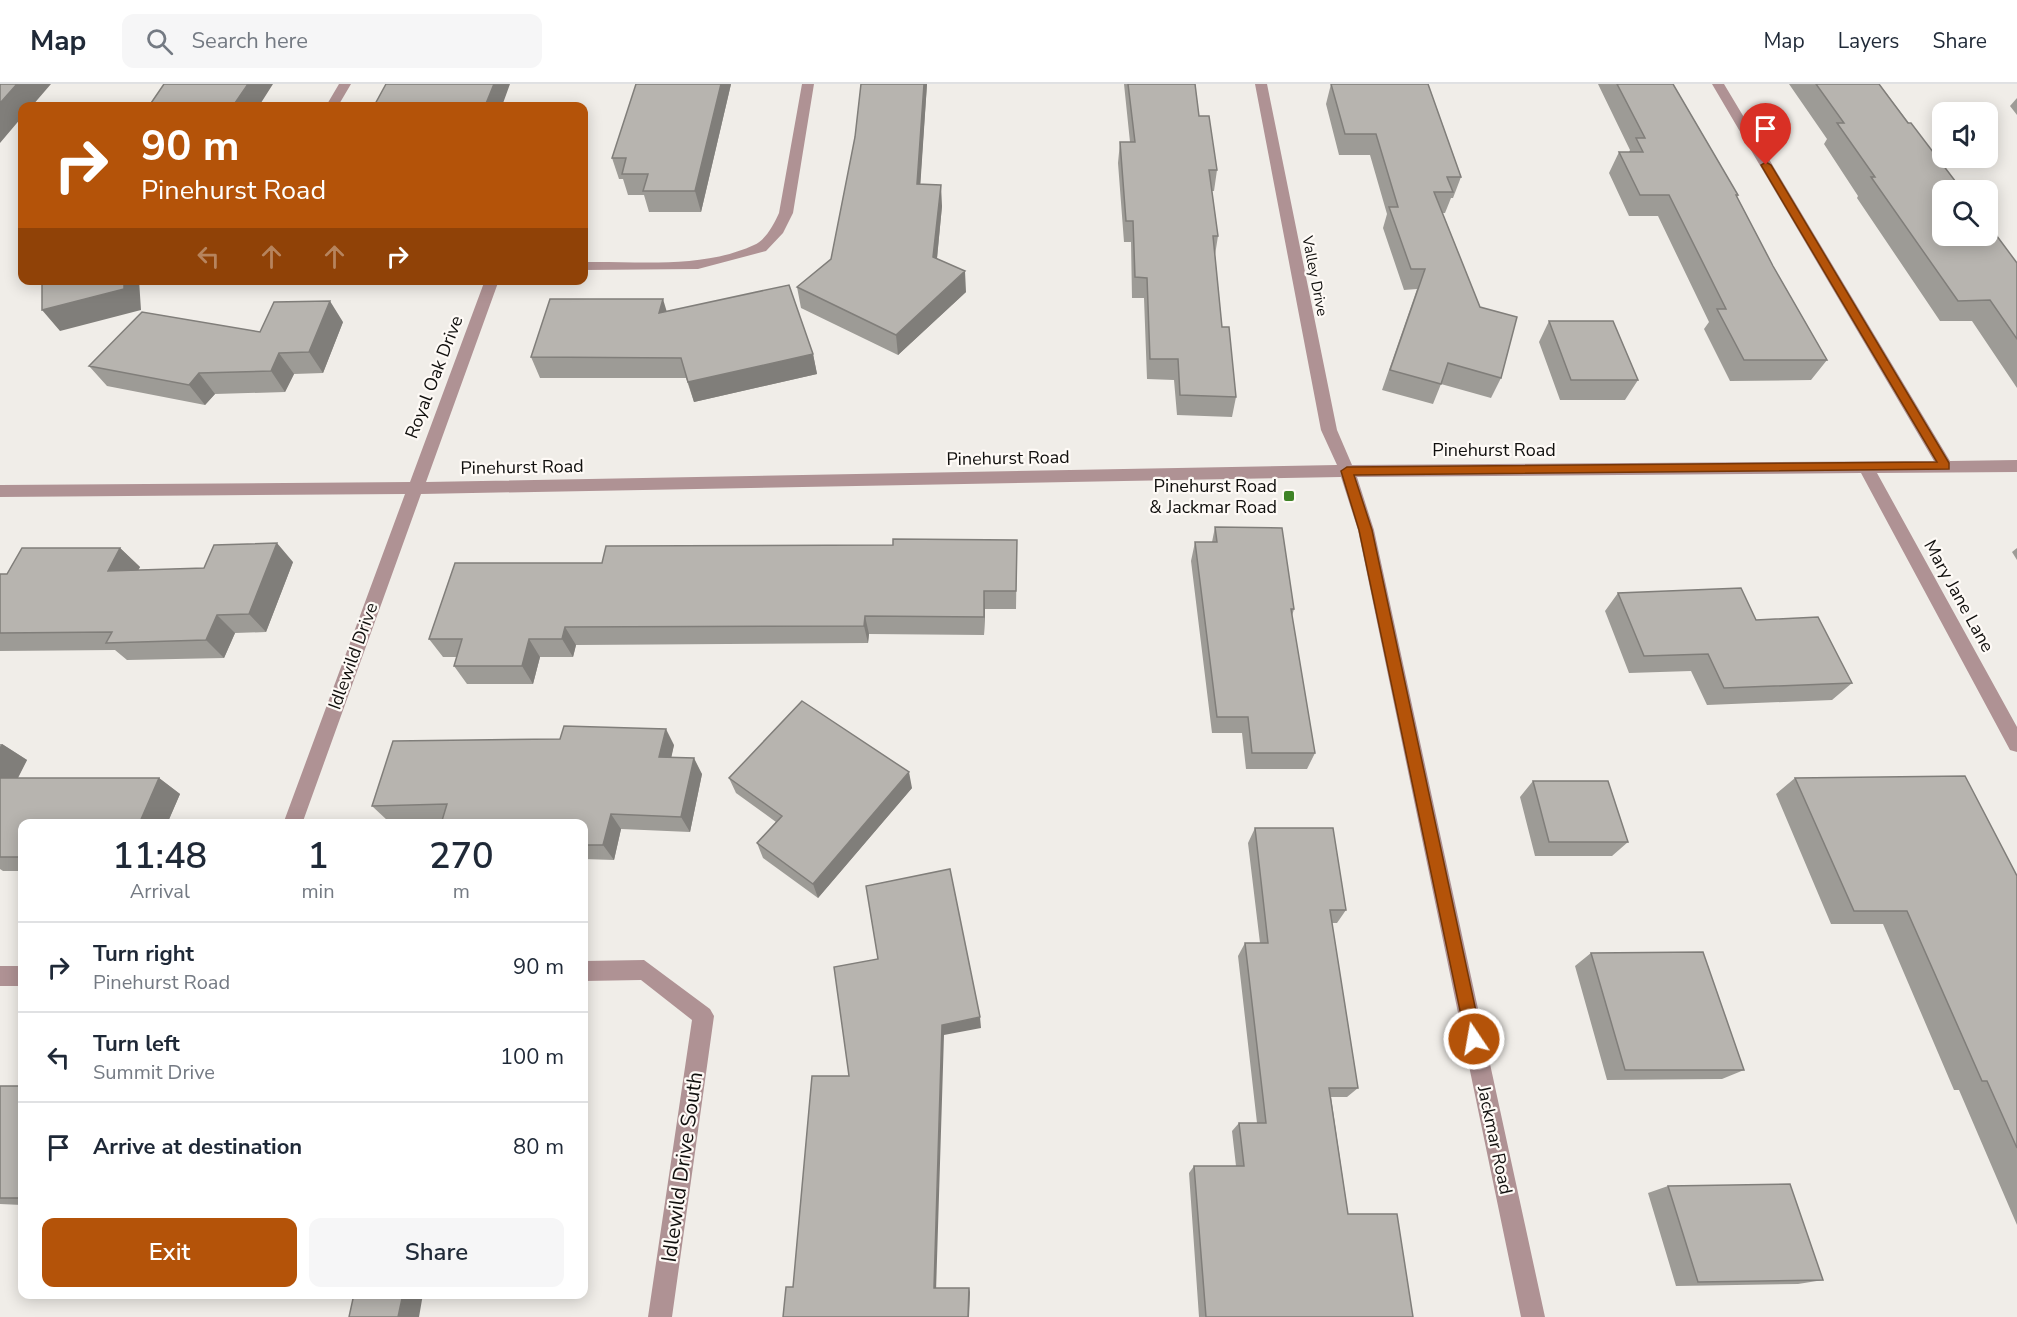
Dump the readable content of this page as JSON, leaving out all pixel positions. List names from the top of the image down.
{
  "streets": {
    "street": [
      "Valley Drive",
      "Royal Oak Drive",
      "Pinehurst Road",
      "Mary Jane Lane",
      "Idlewild Drive",
      "Jackmar Road",
      "Idlewild Drive South"
    ]
  },
  "crossings": [
    ["Valley Drive", "Pinehurst Road"],
    ["Valley Drive", "Jackmar Road"],
    ["Royal Oak Drive", "Pinehurst Road"],
    ["Royal Oak Drive", "Idlewild Drive"],
    ["Pinehurst Road", "Mary Jane Lane"],
    ["Pinehurst Road", "Idlewild Drive"],
    ["Pinehurst Road", "Jackmar Road"]
  ],
  "places": {
    "transit": ["Pinehurst Road & Jackmar Road"]
  },
  "page": {
    "header": "Map",
    "search": "Search here",
    "nav": ["Map", "Layers", "Share"],
    "turn": ["90 m", "Pinehurst Road"],
    "eta": [
      "11:48",
      "Arrival",
      "1",
      "min",
      "270",
      "m"
    ],
    "list": [
      {
        "name": "Turn right",
        "note": "Pinehurst Road",
        "value": "90 m"
      },
      {
        "name": "Turn left",
        "note": "Summit Drive",
        "value": "100 m"
      },
      {
        "name": "Arrive at destination",
        "value": "80 m"
      }
    ],
    "buttons": ["Exit", "Share"]
  }
}
